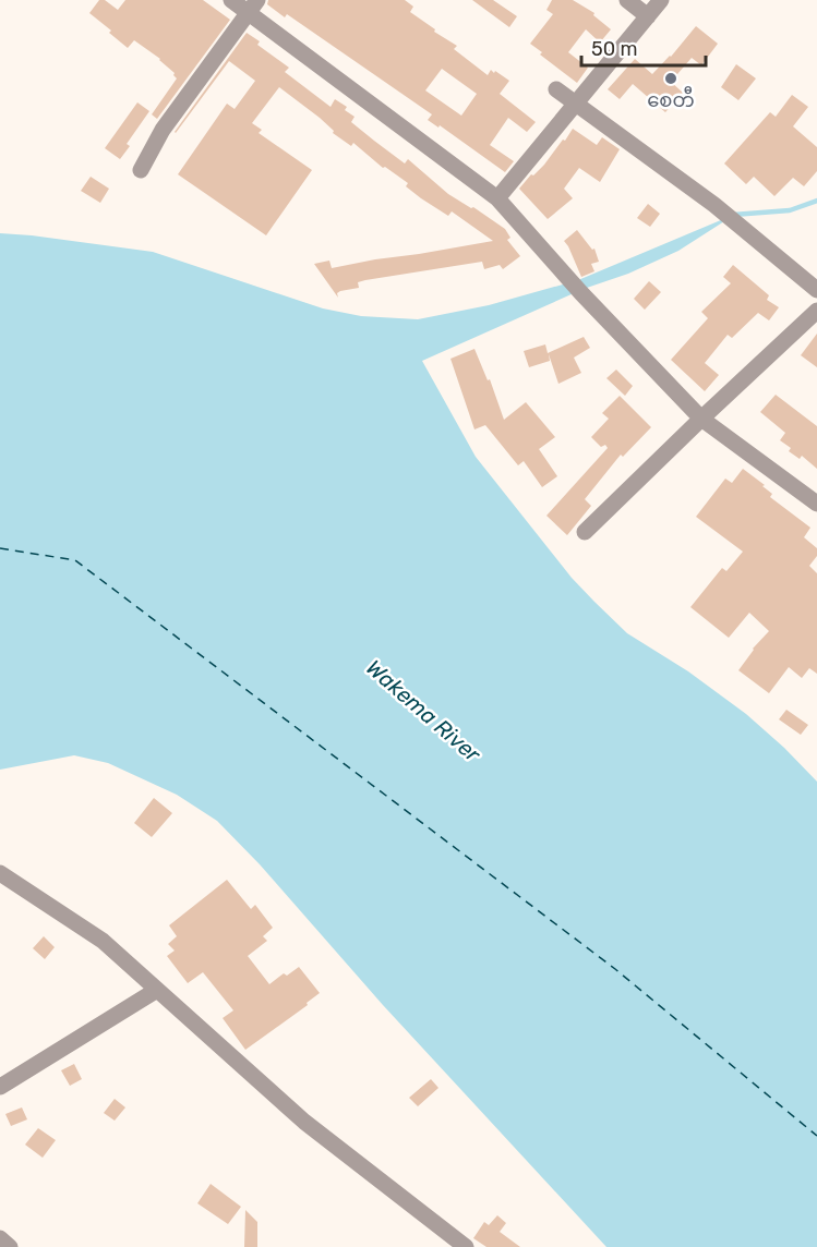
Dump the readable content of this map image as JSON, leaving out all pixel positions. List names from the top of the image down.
{
  "water": ["Wakema River"],
  "places": ["စေတီ"],
  "scale_bar": "50 m"
}
